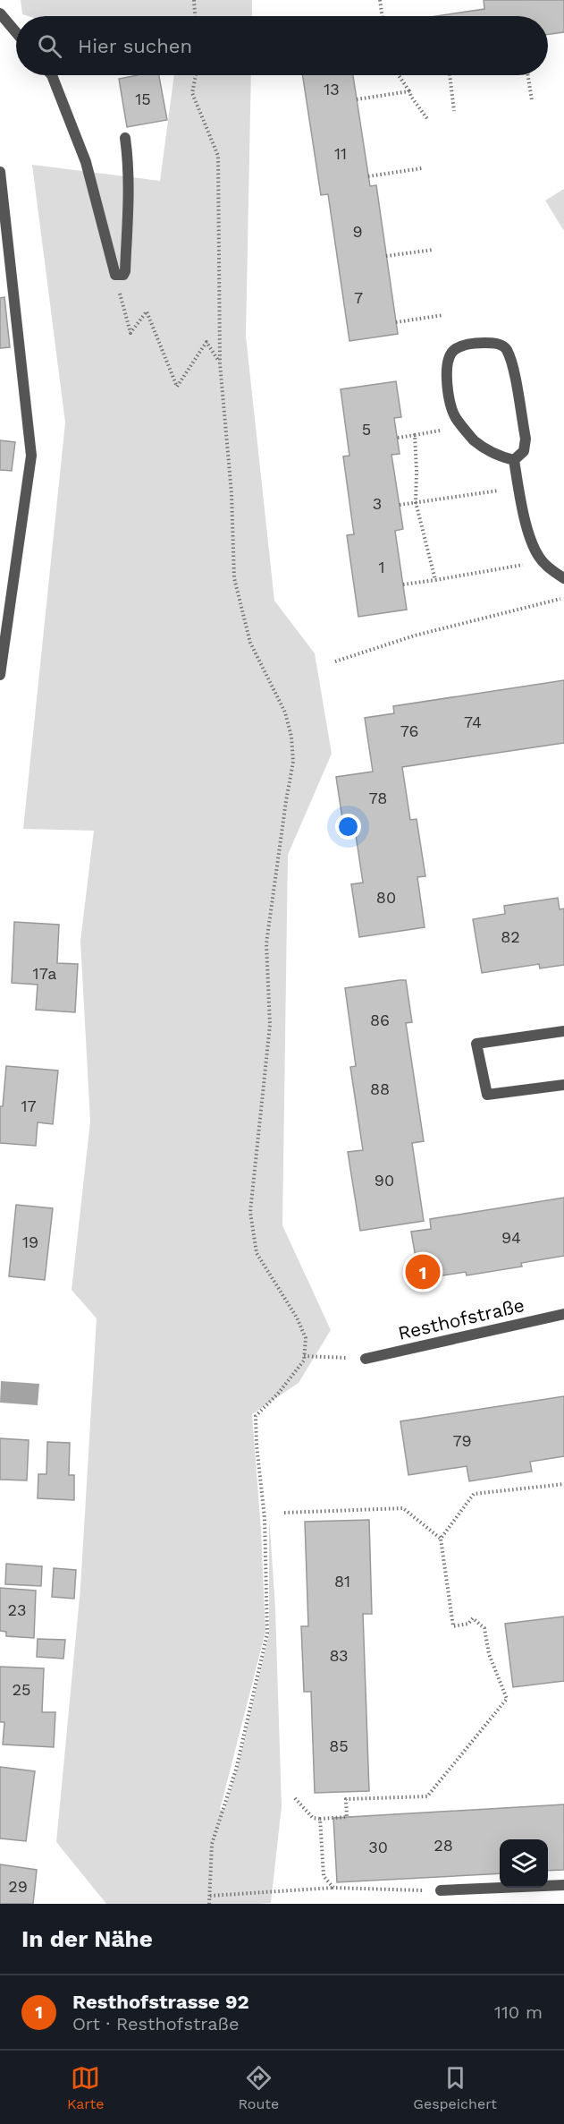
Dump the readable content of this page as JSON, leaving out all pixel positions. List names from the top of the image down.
{
  "streets": {
    "street": ["Resthofstraße"]
  },
  "house_numbers": [
    "13",
    "15",
    "11",
    "9",
    "7",
    "5",
    "3",
    "1",
    "74",
    "76",
    "78",
    "80",
    "82",
    "17a",
    "86",
    "88",
    "17",
    "90",
    "94",
    "19",
    "79",
    "81",
    "23",
    "83",
    "25",
    "85",
    "28",
    "30",
    "29"
  ],
  "page": {
    "search": "Hier suchen",
    "pins": "1",
    "heading": "In der Nähe",
    "list": [
      {
        "mark": "1",
        "name": "Resthofstrasse 92",
        "note": "Ort · Resthofstraße",
        "value": "110 m"
      }
    ],
    "nav": ["Karte", "Route", "Gespeichert"]
  }
}
